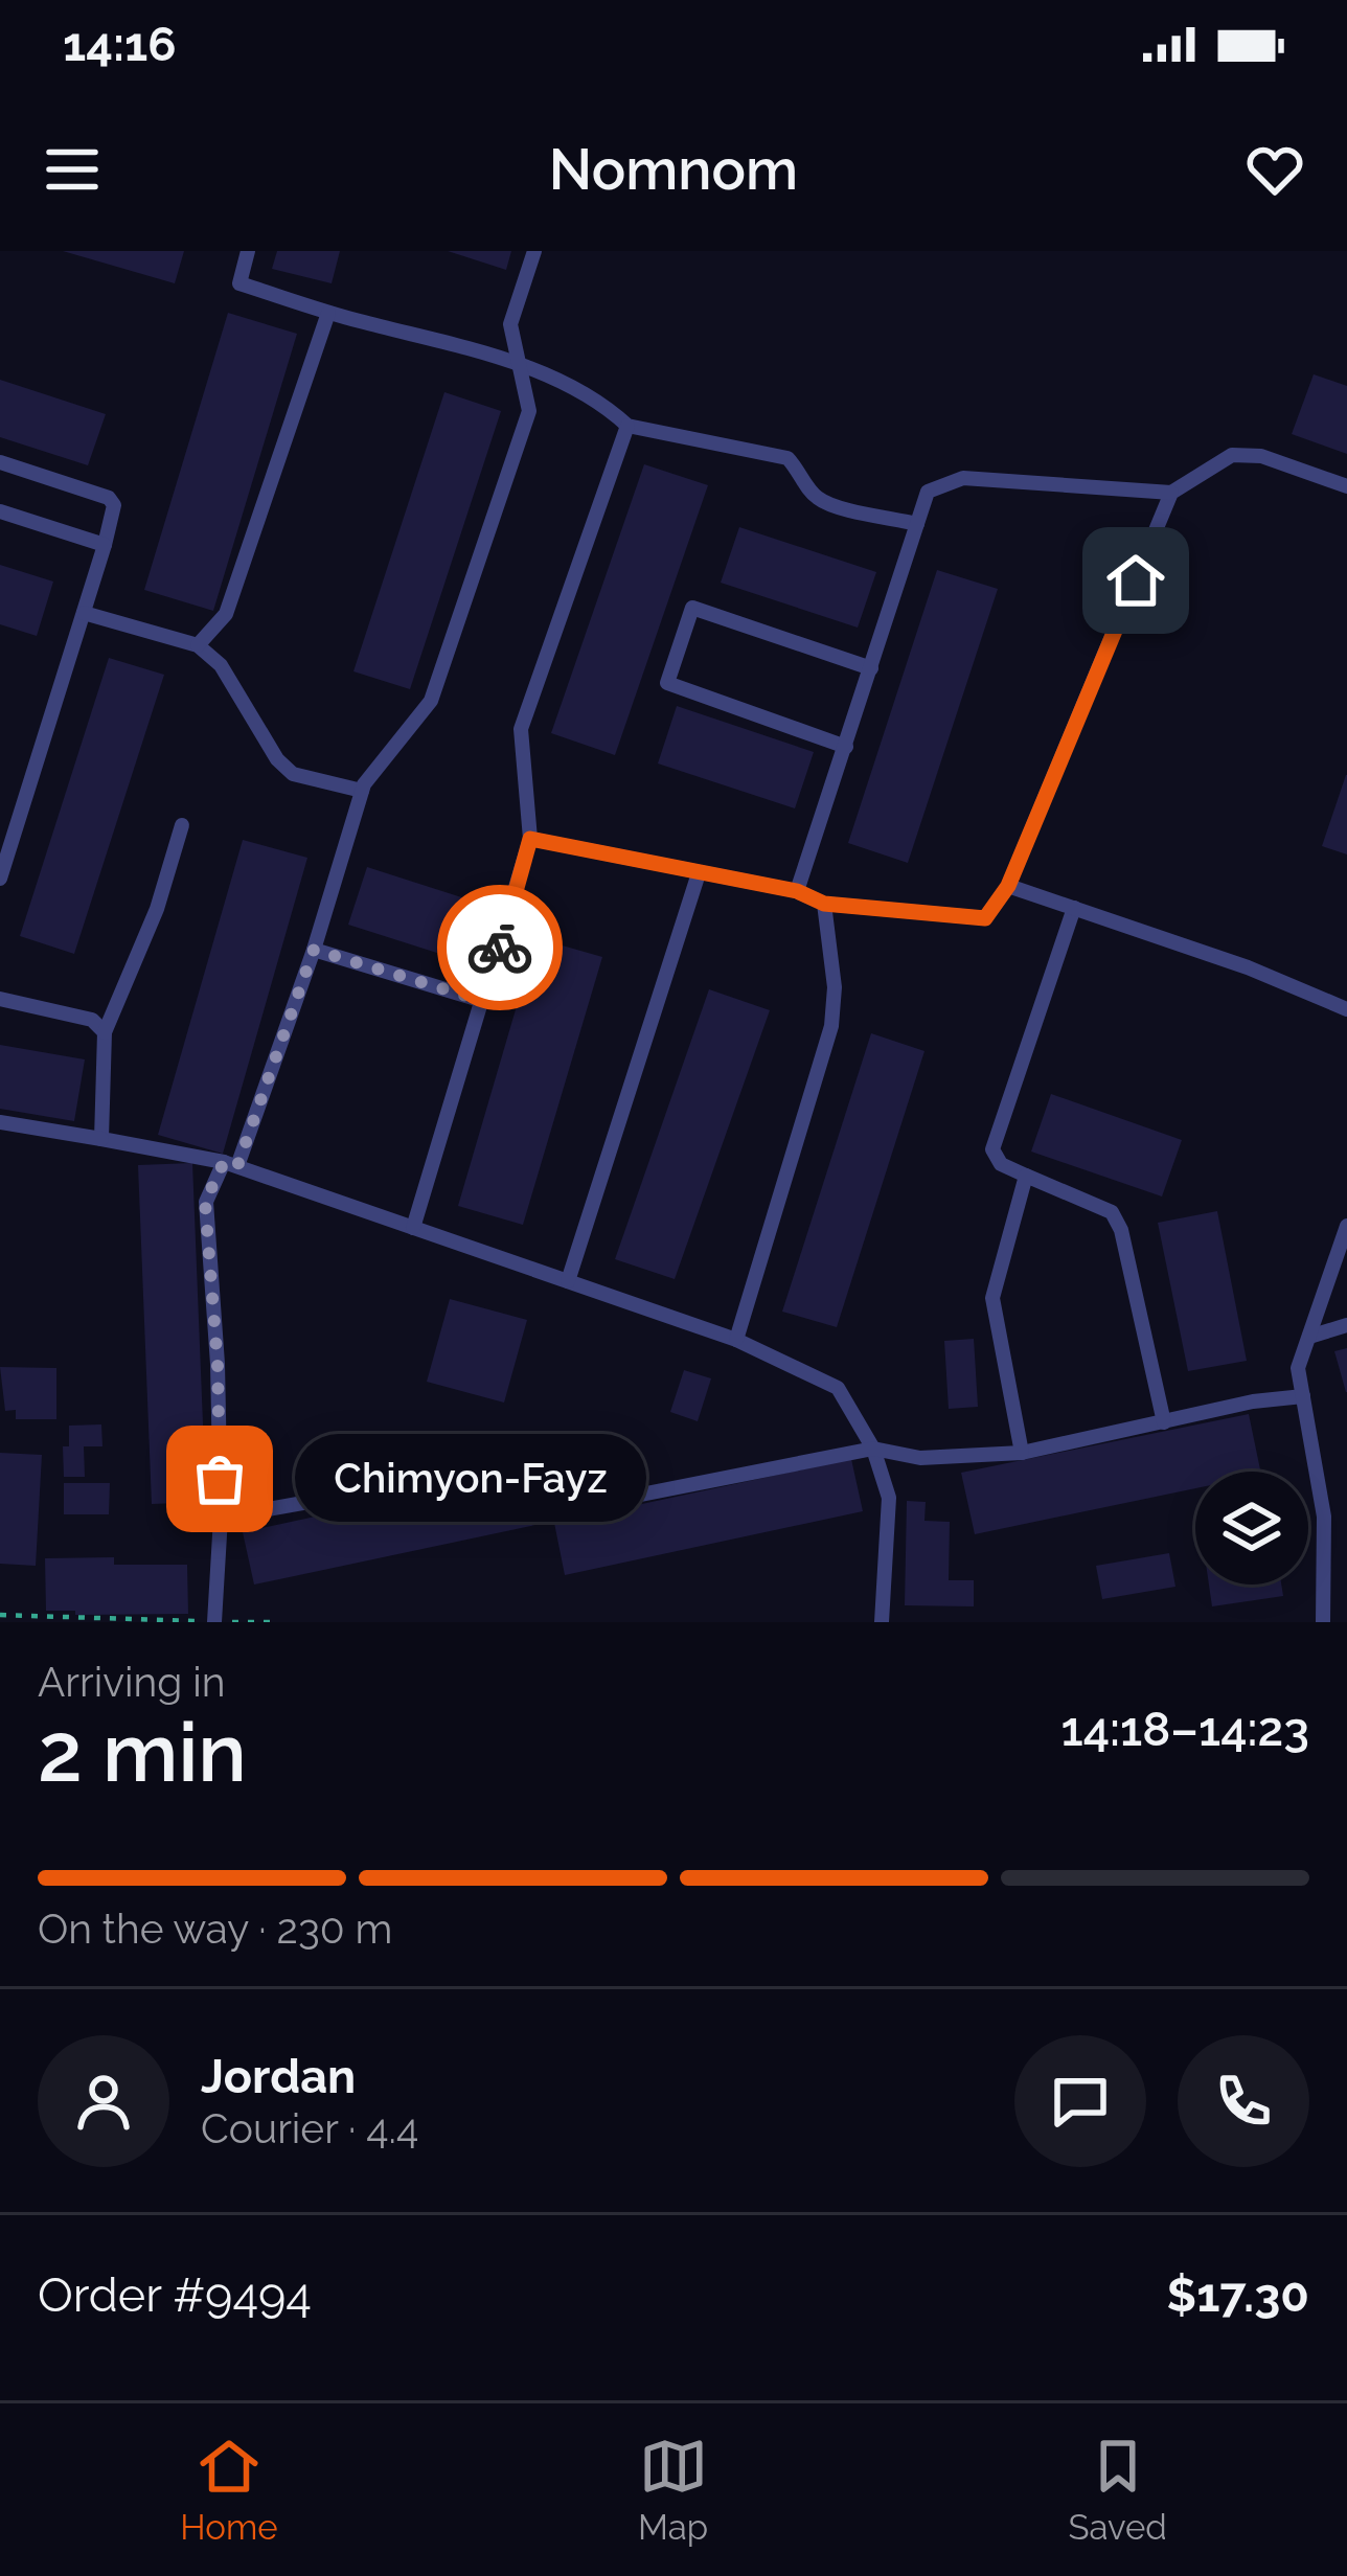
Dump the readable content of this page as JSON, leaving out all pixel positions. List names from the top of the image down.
{
  "places": ["Chimyon-Fayz"],
  "page": {
    "status": "14:16",
    "header": "Nomnom",
    "bubble": "Chimyon-Fayz",
    "heading": ["2 min", "Arriving in", "14:18–14:23"],
    "panel": [
      "Jordan",
      "Courier · 4.4",
      "Order #9494",
      "$17.30"
    ],
    "bar": "On the way · 230 m",
    "tabs": ["Home", "Map", "Saved"]
  }
}
